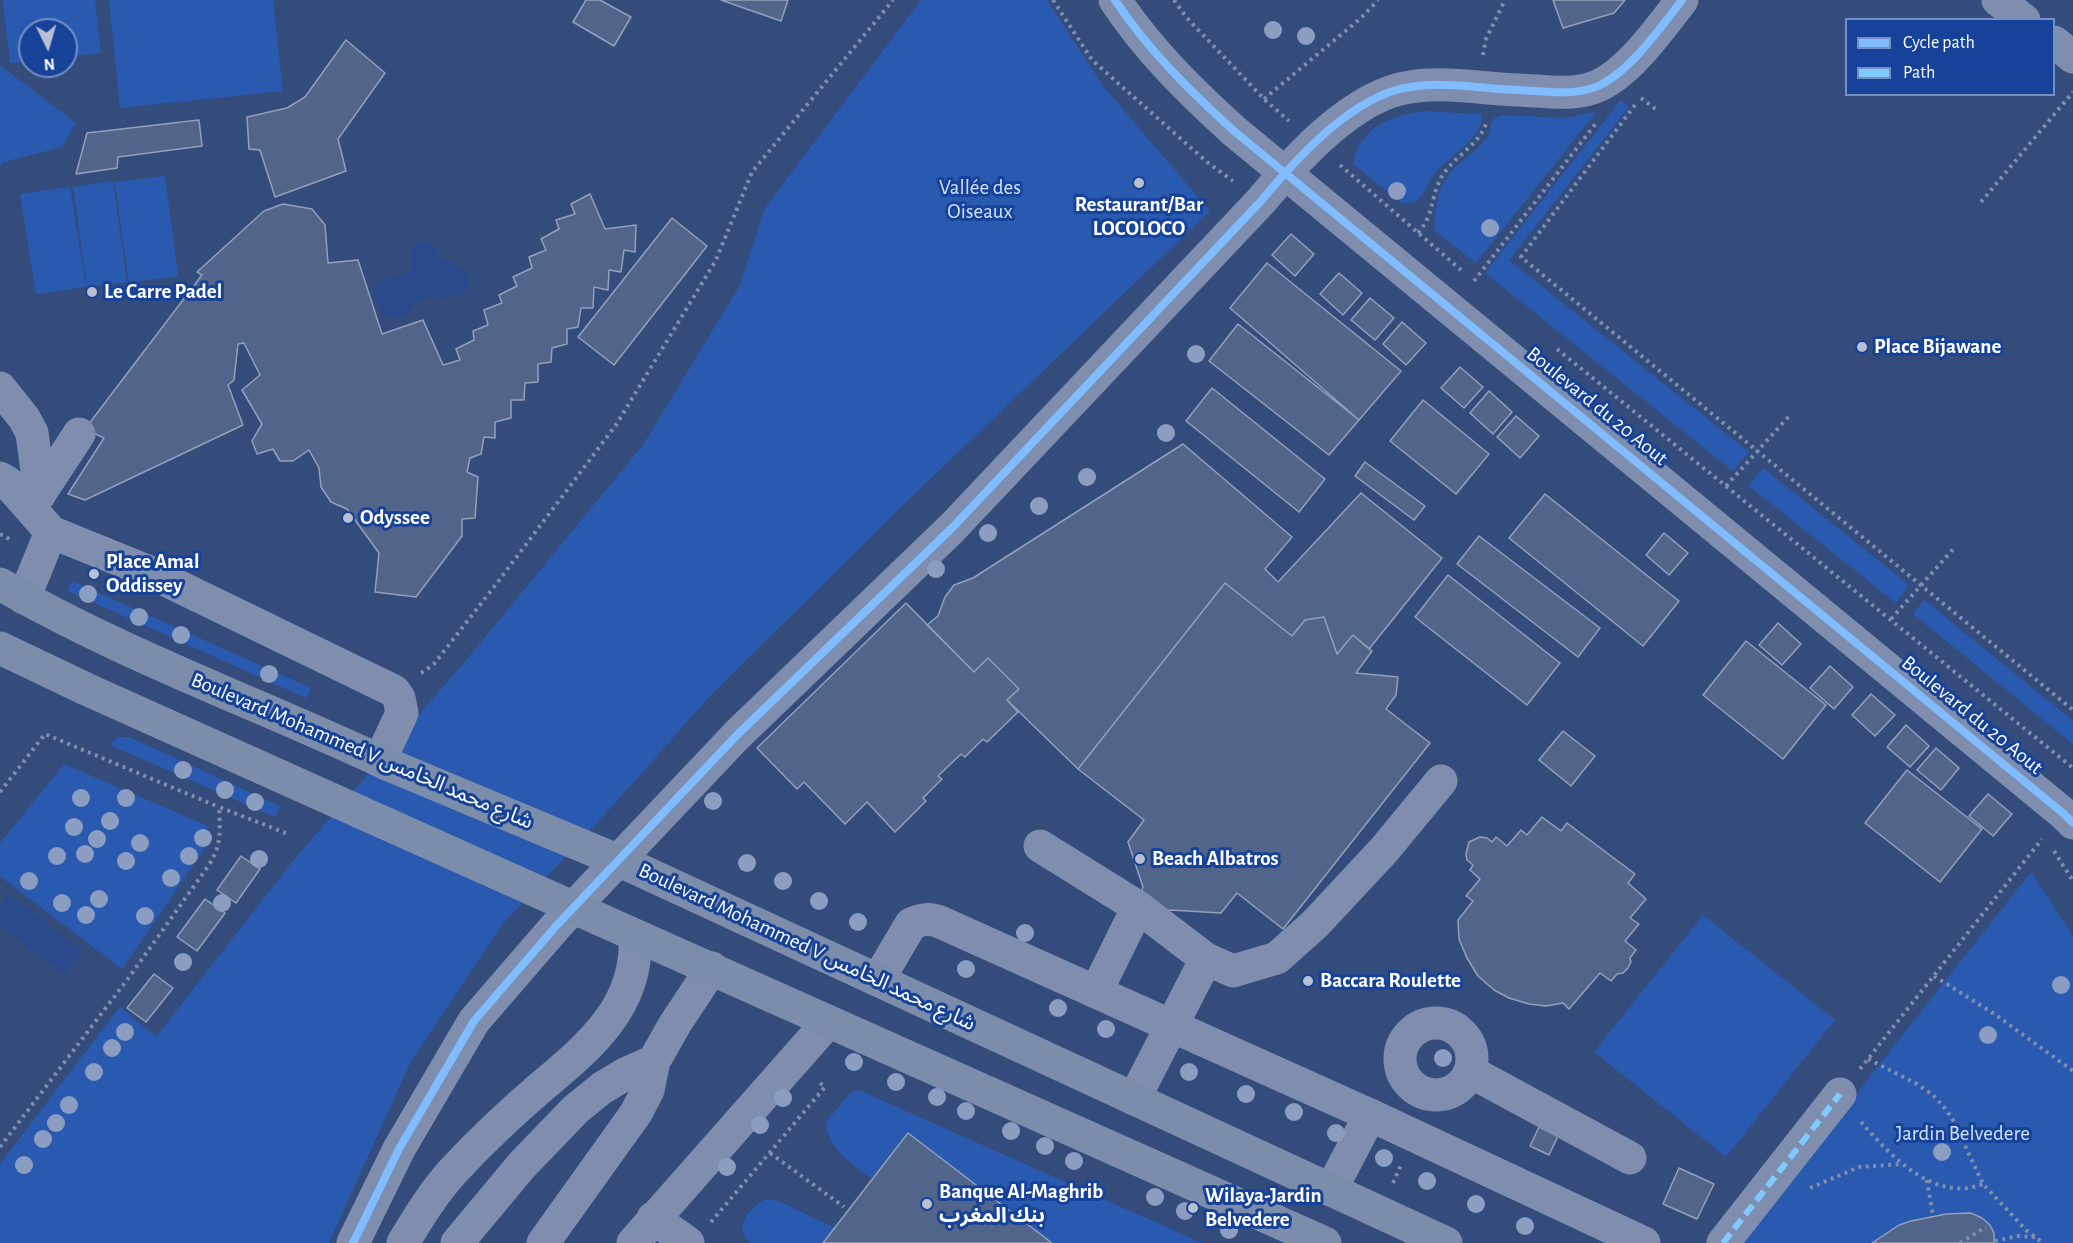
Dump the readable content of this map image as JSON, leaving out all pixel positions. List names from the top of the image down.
{
  "streets": {
    "main road": ["Boulevard Mohammed V شارع محمد الخامس"],
    "street": ["Boulevard du 20 Aout"]
  },
  "parks": ["Vallée des Oiseaux", "Jardin Belvedere"],
  "places": [
    "Restaurant/Bar LOCOLOCO",
    "Le Carre Padel",
    "Place Bijawane",
    "Odyssee",
    "Place Amal Oddissey",
    "Beach Albatros",
    "Baccara Roulette",
    "Banque Al-Maghrib بنك المغرب",
    "Wilaya-Jardin Belvedere"
  ],
  "legend": ["Cycle path", "Path"],
  "north": "bottom"
}
